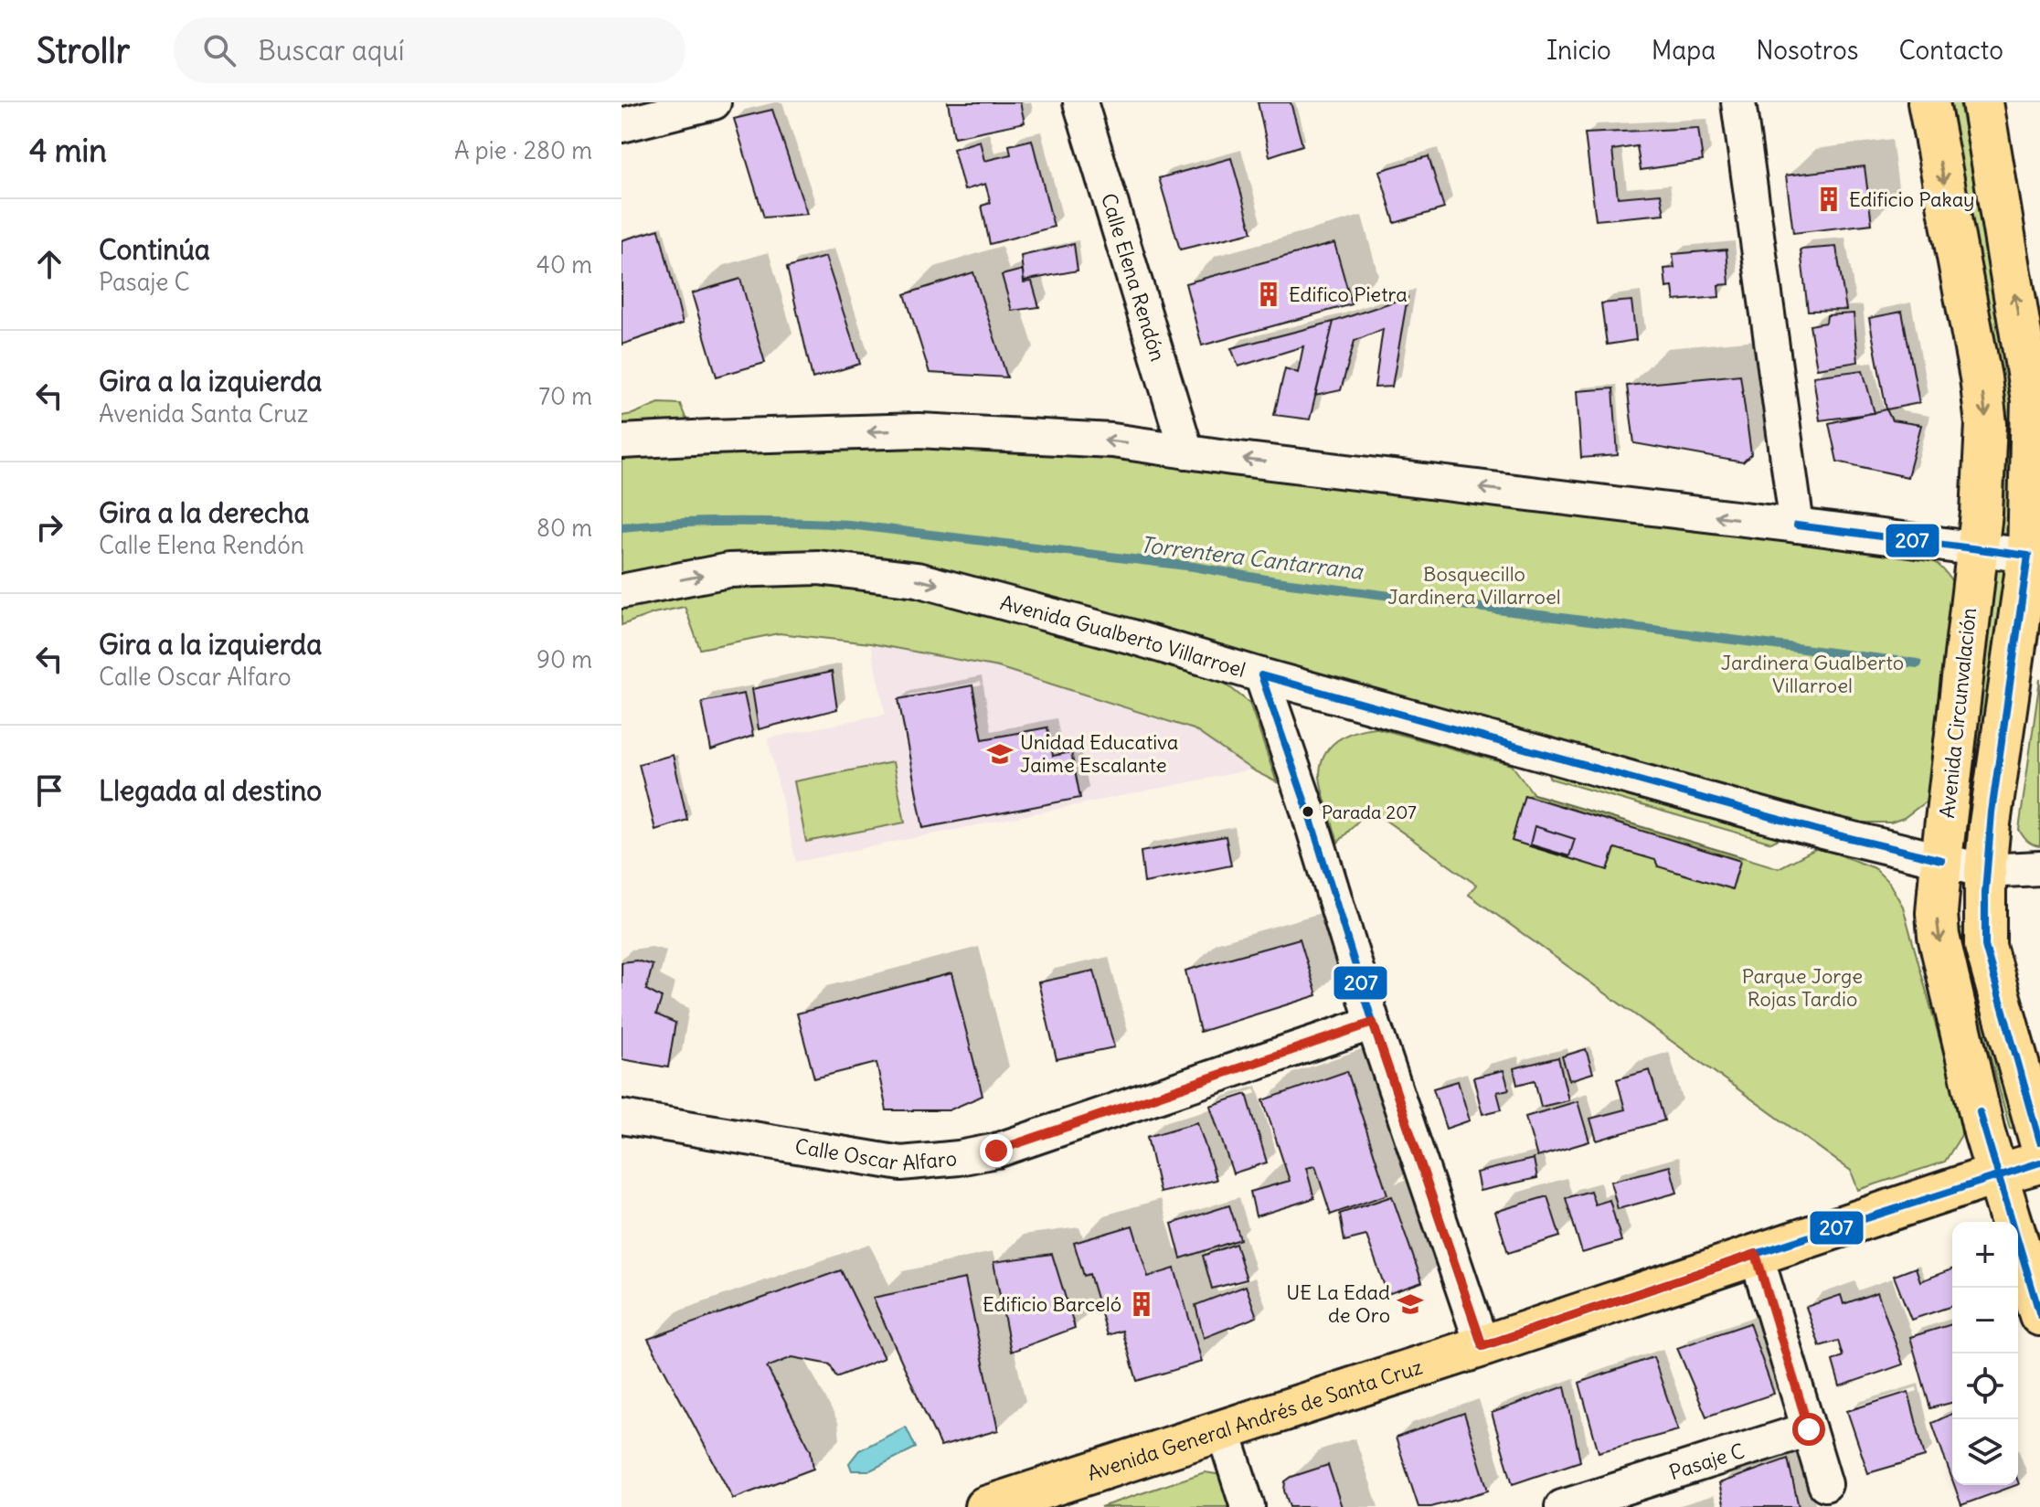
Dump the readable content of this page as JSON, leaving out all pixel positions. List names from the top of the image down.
{
  "streets": {
    "main road": ["Avenida Circunvalación", "Avenida General Andrés de Santa Cruz"],
    "street": [
      "Calle Elena Rendón",
      "Avenida Gualberto Villarroel",
      "Calle Oscar Alfaro",
      "Pasaje C"
    ]
  },
  "crossings": [
    ["Avenida Gualberto Villarroel", "Avenida Circunvalación"],
    ["Avenida Circunvalación", "Avenida General Andrés de Santa Cruz"]
  ],
  "water": ["Torrentera Cantarrana"],
  "parks": ["Bosquecillo Jardinera Villarroel", "Jardinera Gualberto Villarroel", "Parque Jorge Rojas Tardio"],
  "places": {
    "building": ["Edificio Pakay", "Edifico Pietra", "Edificio Barceló"],
    "school or university": ["Unidad Educativa Jaime Escalante", "UE La Edad de Oro"],
    "other": ["Parada 207"]
  },
  "lines": ["transit line 207"],
  "page": {
    "header": "Strollr",
    "search": "Buscar aquí",
    "nav": [
      "Inicio",
      "Mapa",
      "Nosotros",
      "Contacto"
    ],
    "heading": ["4 min", "A pie · 280 m"],
    "list": [
      ["Continúa", "Pasaje C", "40 m"],
      ["Gira a la izquierda", "Avenida Santa Cruz", "70 m"],
      ["Gira a la derecha", "Calle Elena Rendón", "80 m"],
      ["Gira a la izquierda", "Calle Oscar Alfaro", "90 m"],
      "Llegada al destino"
    ],
    "map_buttons": ["+", "−"]
  }
}
